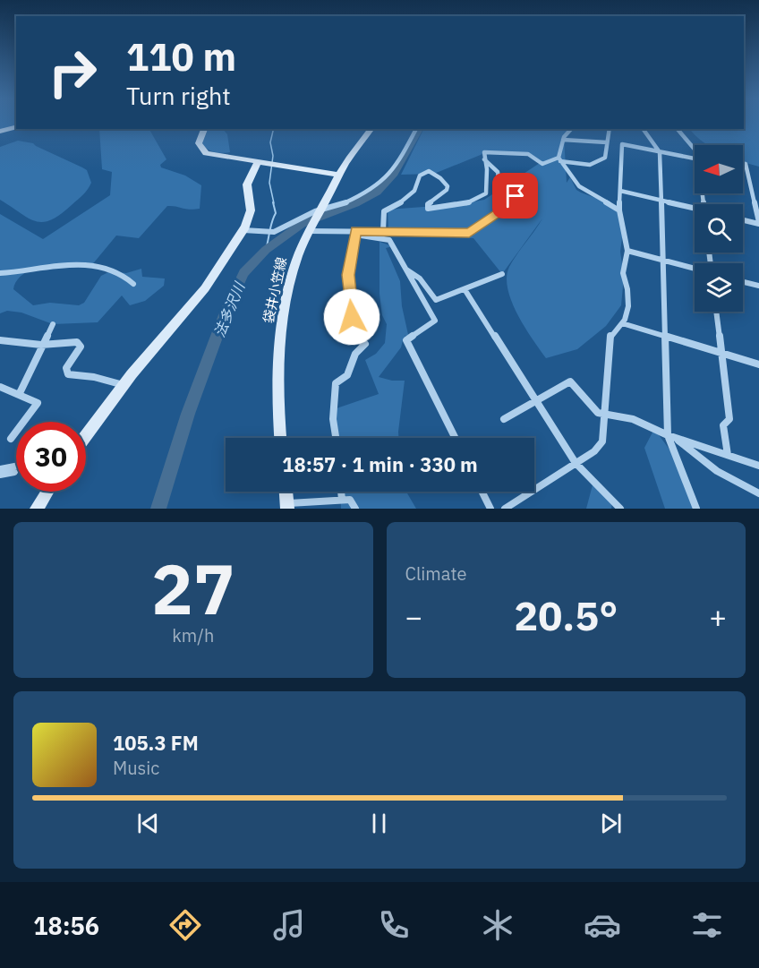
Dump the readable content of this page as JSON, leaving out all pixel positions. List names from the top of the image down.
{
  "streets": {
    "street": ["袋井小笠線"]
  },
  "water": ["法多沢川"],
  "north": "left",
  "page": {
    "turn": ["110 m", "Turn right"],
    "limit": "30",
    "trip": "18:57 · 1 min · 330 m",
    "tile": [
      ["27", "km/h"],
      "Climate"
    ],
    "heat": ["−", "20.5°", "+"],
    "song": ["105.3 FM", "Music"],
    "tabs": "18:56"
  }
}
